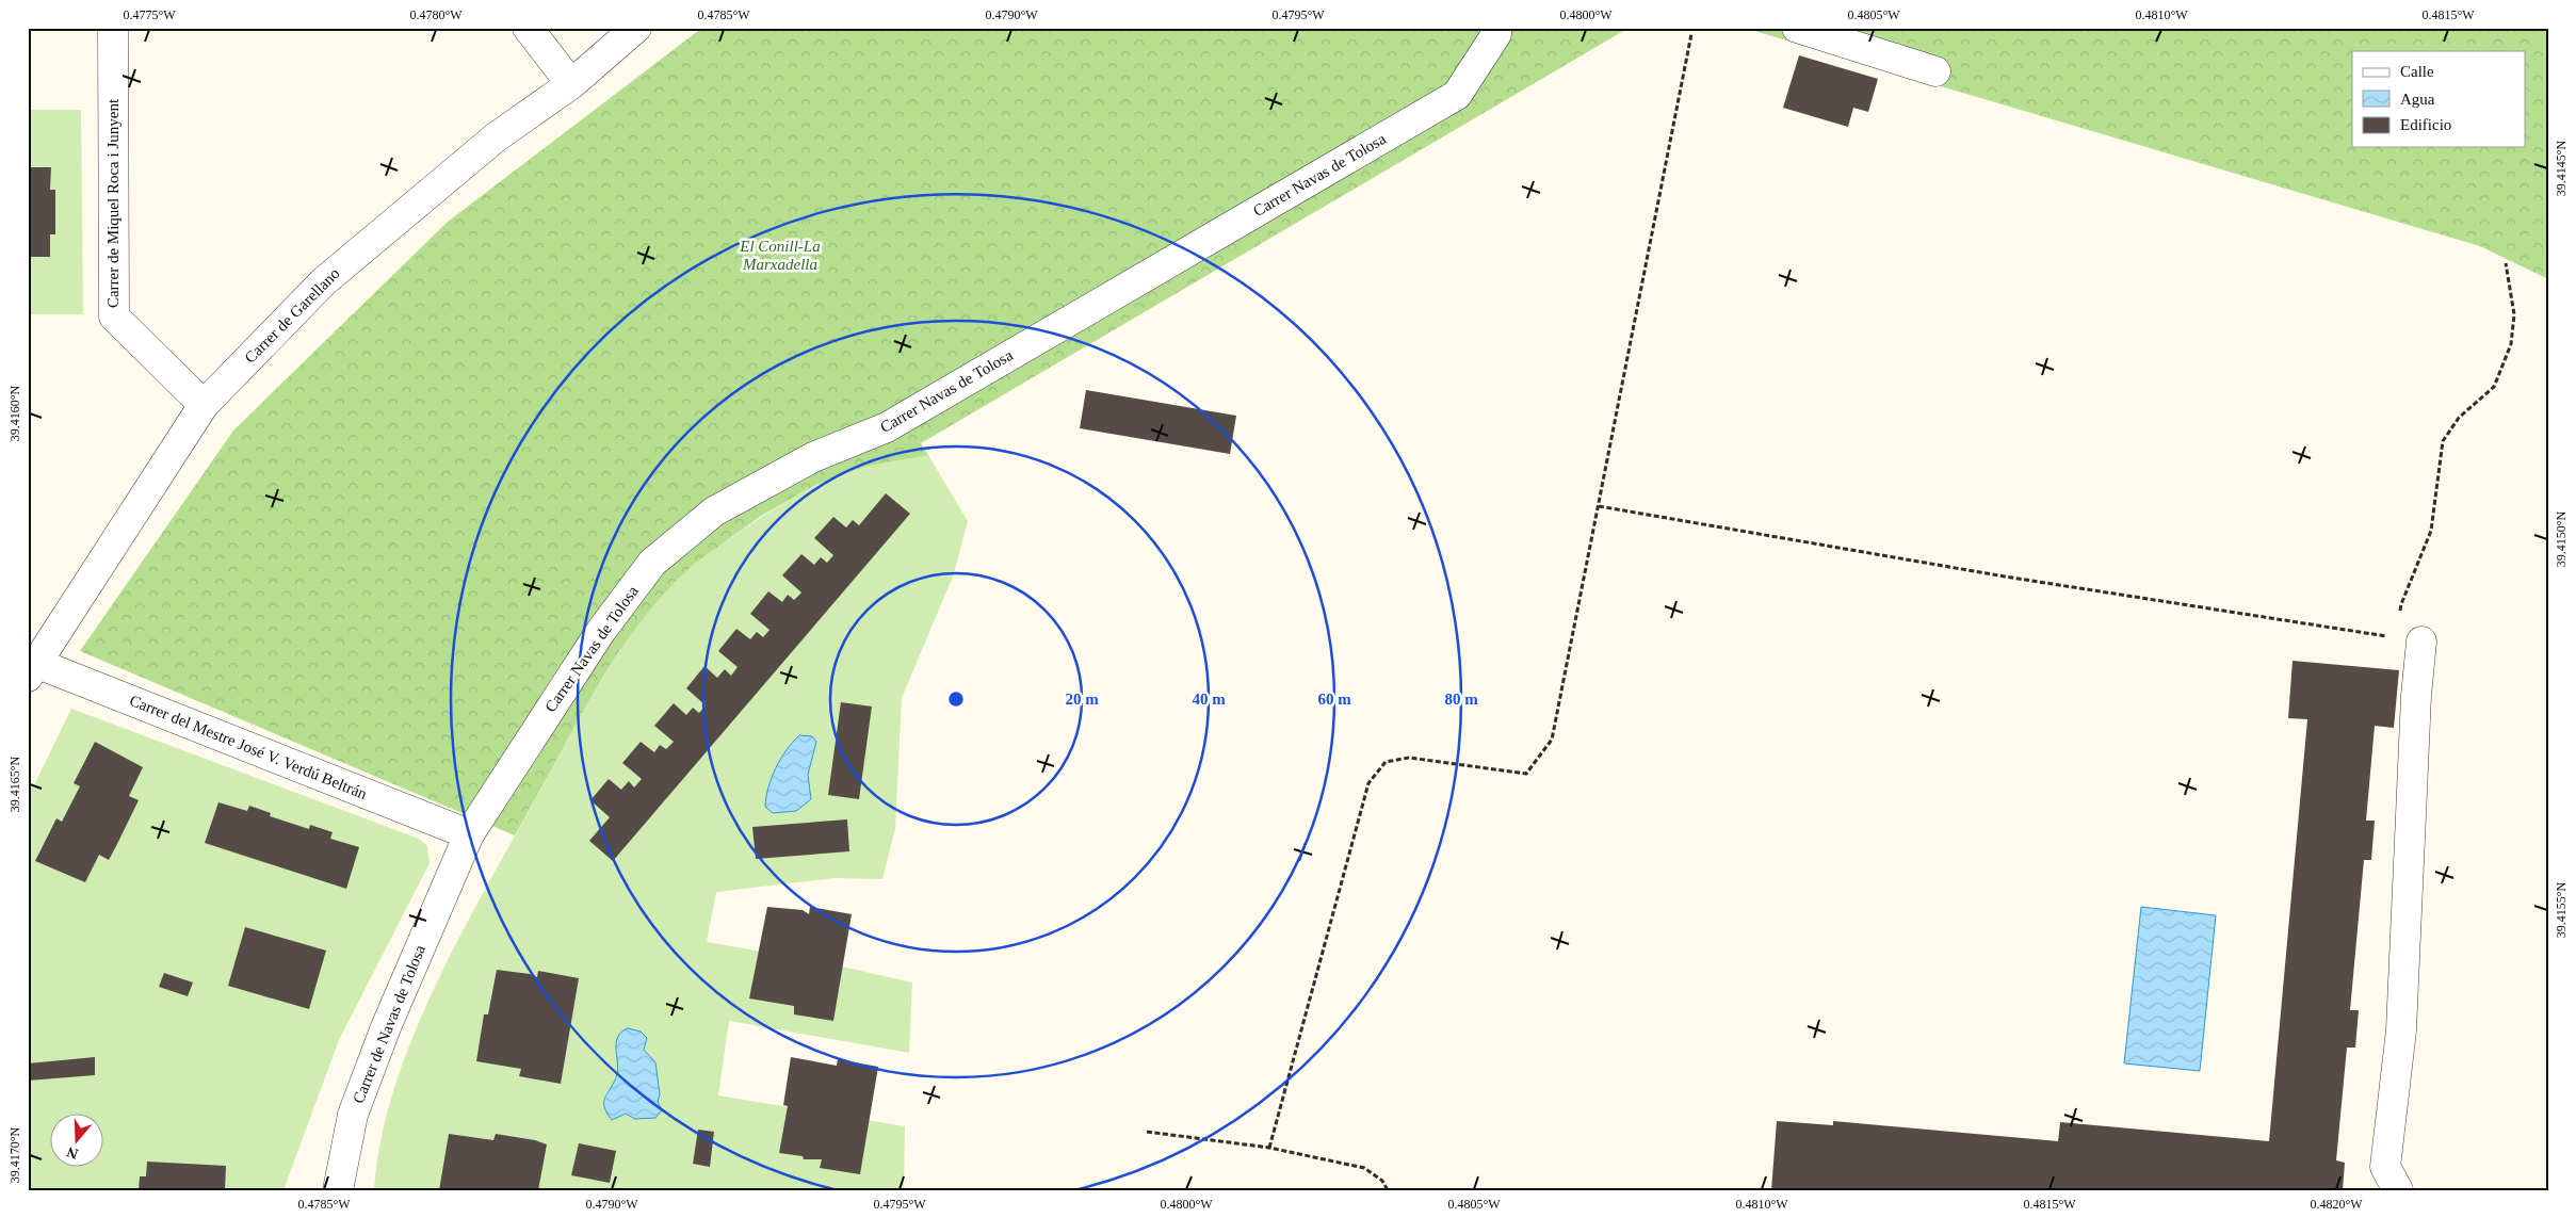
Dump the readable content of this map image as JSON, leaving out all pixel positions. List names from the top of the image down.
{
  "streets": {
    "street": [
      "Carrer Navas de Tolosa",
      "Carrer de Miquel Roca i Junyent",
      "Carrer de Garellano",
      "Carrer del Mestre José V. Verdú Beltrán",
      "Carrer de Navas de Tolosa"
    ]
  },
  "crossings": [
    ["Carrer Navas de Tolosa", "Carrer del Mestre José V. Verdú Beltrán"],
    ["Carrer Navas de Tolosa", "Carrer de Navas de Tolosa"],
    ["Carrer de Miquel Roca i Junyent", "Carrer de Garellano"],
    ["Carrer de Garellano", "Carrer del Mestre José V. Verdú Beltrán"],
    ["Carrer del Mestre José V. Verdú Beltrán", "Carrer de Navas de Tolosa"]
  ],
  "parks": ["El Conill-La Marxadella"],
  "legend": ["Calle", "Agua", "Edificio"],
  "north": "bottom",
  "coordinates": [
    "0.4775°W",
    "0.4780°W",
    "0.4785°W",
    "0.4790°W",
    "0.4795°W",
    "0.4800°W",
    "0.4805°W",
    "0.4810°W",
    "0.4815°W",
    "39.4145°N",
    "39.4160°N",
    "39.4150°N",
    "39.4165°N",
    "39.4155°N",
    "39.4170°N",
    "0.4820°W"
  ],
  "rings": [
    "20 m",
    "40 m",
    "60 m",
    "80 m"
  ]
}
